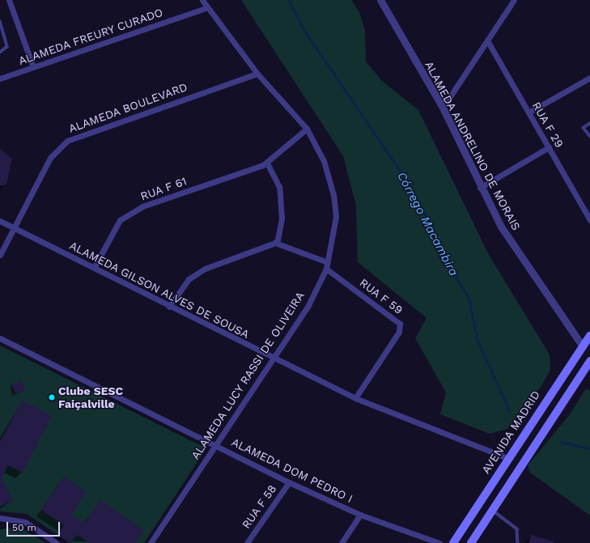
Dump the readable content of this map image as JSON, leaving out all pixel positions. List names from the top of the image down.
{
  "streets": {
    "main road": ["AVENIDA MADRID"],
    "street": [
      "ALAMEDA FREURY CURADO",
      "ALAMEDA BOULEVARD",
      "RUA F 29",
      "ALAMEDA ANDRELINO DE MORAIS",
      "RUA F 61",
      "ALAMEDA GILSON ALVES DE SOUSA",
      "RUA F 59",
      "ALAMEDA LUCY RASSI DE OLIVEIRA",
      "ALAMEDA DOM PEDRO I",
      "RUA F 58"
    ]
  },
  "crossings": [
    ["ALAMEDA FREURY CURADO", "ALAMEDA LUCY RASSI DE OLIVEIRA"],
    ["ALAMEDA BOULEVARD", "ALAMEDA GILSON ALVES DE SOUSA"],
    ["ALAMEDA BOULEVARD", "ALAMEDA LUCY RASSI DE OLIVEIRA"],
    ["ALAMEDA ANDRELINO DE MORAIS", "AVENIDA MADRID"],
    ["RUA F 61", "ALAMEDA GILSON ALVES DE SOUSA"],
    ["RUA F 61", "ALAMEDA LUCY RASSI DE OLIVEIRA"],
    ["ALAMEDA GILSON ALVES DE SOUSA", "RUA F 59"],
    ["ALAMEDA GILSON ALVES DE SOUSA", "ALAMEDA LUCY RASSI DE OLIVEIRA"],
    ["ALAMEDA GILSON ALVES DE SOUSA", "AVENIDA MADRID"],
    ["RUA F 59", "ALAMEDA LUCY RASSI DE OLIVEIRA"],
    ["ALAMEDA LUCY RASSI DE OLIVEIRA", "ALAMEDA DOM PEDRO I"],
    ["ALAMEDA DOM PEDRO I", "RUA F 58"]
  ],
  "water": ["Córrego Macambira"],
  "places": ["Clube SESC Faiçalville"],
  "scale_bar": "50 m"
}
